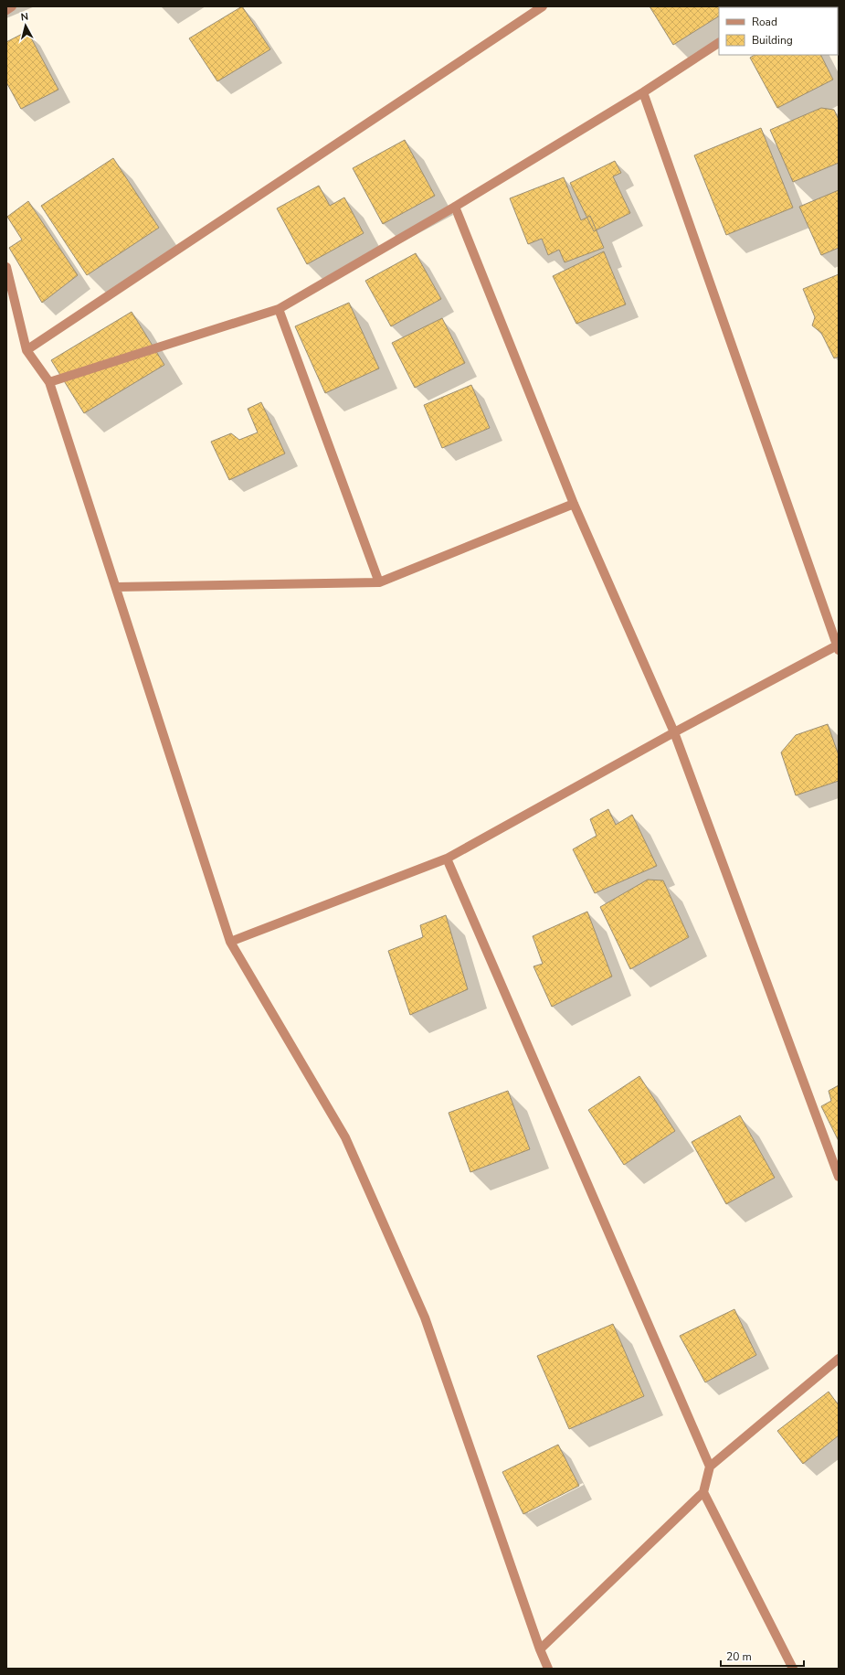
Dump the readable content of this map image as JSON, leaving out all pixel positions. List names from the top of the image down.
{
  "legend": ["Road", "Building"],
  "scale_bar": "20 m",
  "north": "top"
}
